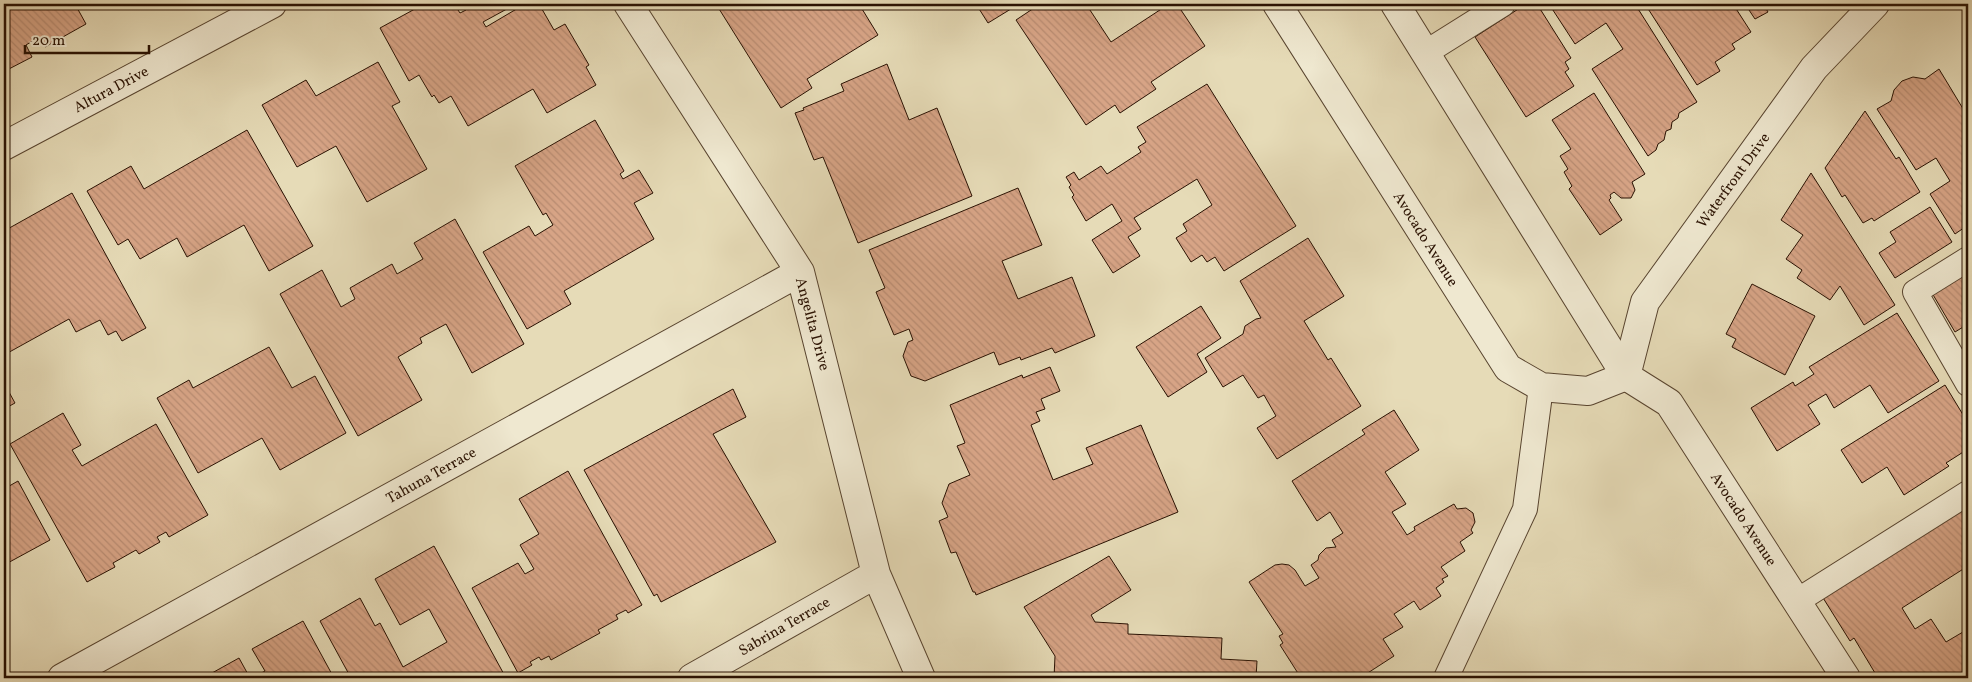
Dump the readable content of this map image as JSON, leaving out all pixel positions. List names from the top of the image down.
{
  "streets": {
    "street": [
      "Altura Drive",
      "Waterfront Drive",
      "Avocado Avenue",
      "Angelita Drive",
      "Tahuna Terrace",
      "Sabrina Terrace"
    ]
  },
  "crossings": [
    ["Waterfront Drive", "Avocado Avenue"],
    ["Angelita Drive", "Tahuna Terrace"],
    ["Angelita Drive", "Sabrina Terrace"]
  ],
  "scale_bar": "20 m"
}
